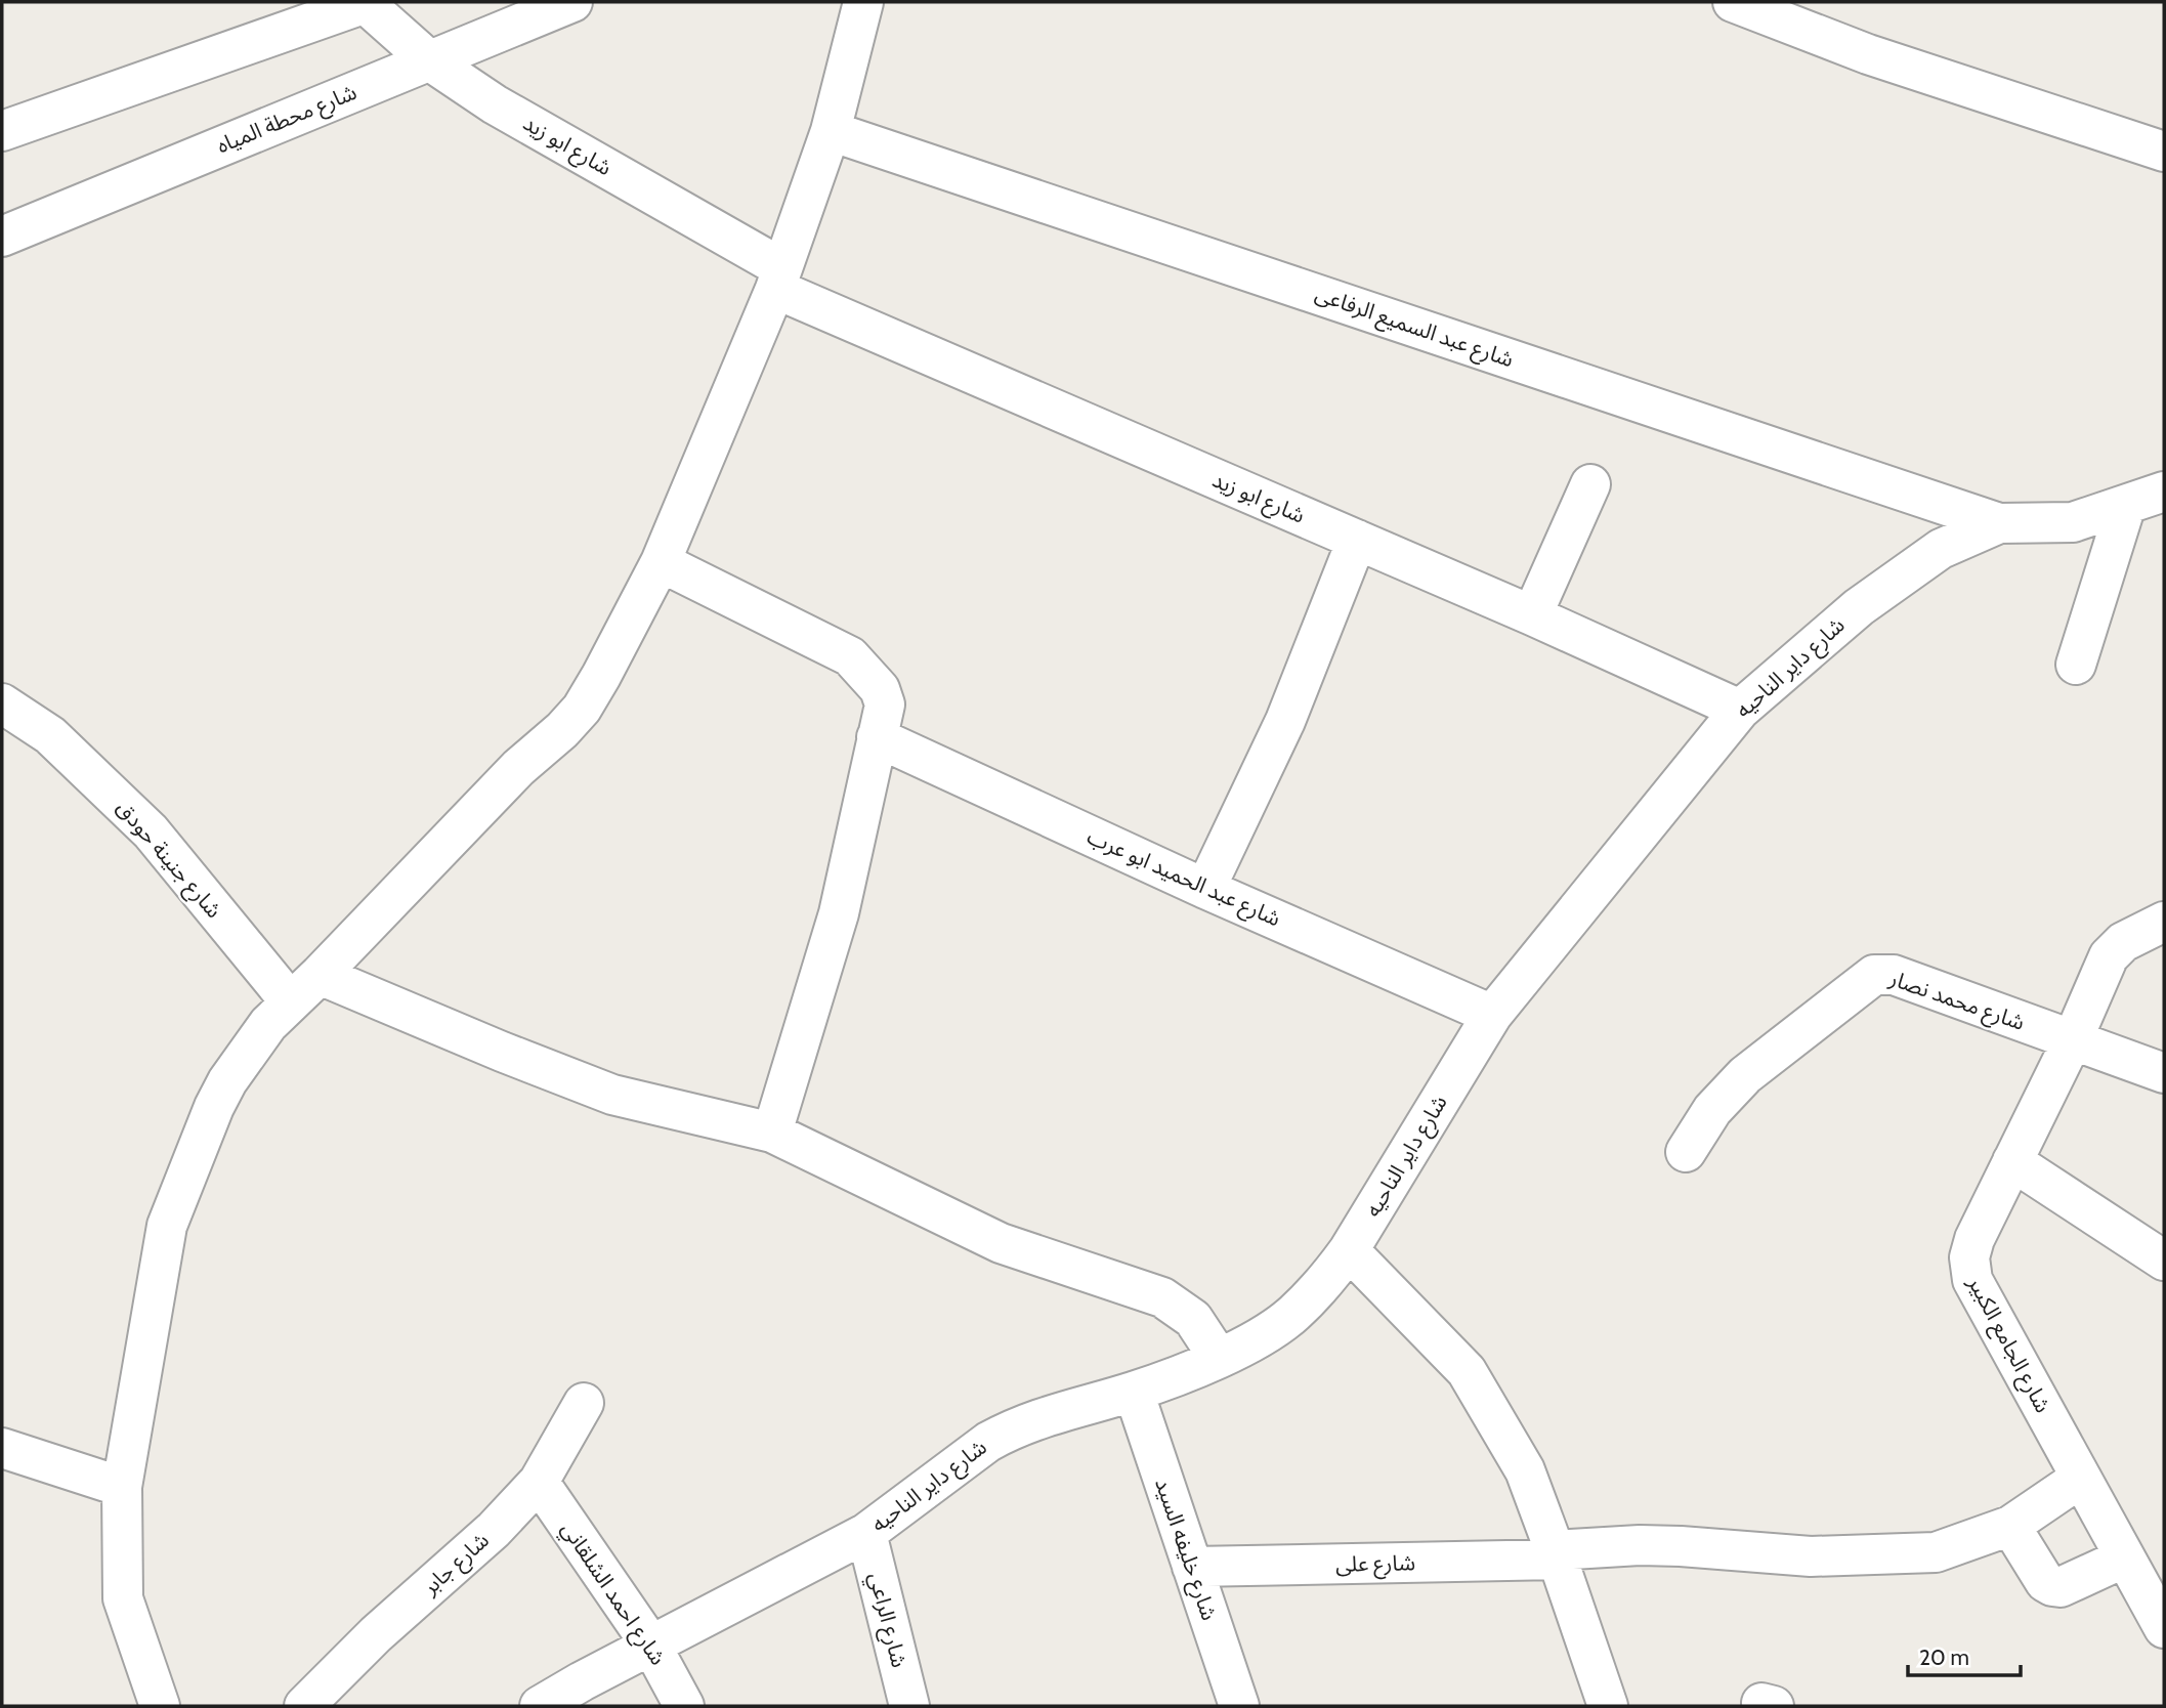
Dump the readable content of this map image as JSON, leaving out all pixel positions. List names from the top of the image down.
{
  "streets": {
    "street": [
      "شارع محطة المياه",
      "شارع ابو زيد",
      "شارع عبد السميع الرفاعى",
      "شارع داير الناحيه",
      "شارع جنينة حودق",
      "شارع عبد الحميد ابو عرب",
      "شارع محمد نصار",
      "شارع الجامع الكبير",
      "شارع خليفه السيد",
      "شارع جابر",
      "شارع على",
      "شارع احمد الشلقاني",
      "شارع الراعي"
    ]
  },
  "crossings": [
    ["شارع محطة المياه", "شارع ابو زيد"],
    ["شارع ابو زيد", "شارع داير الناحيه"],
    ["شارع عبد السميع الرفاعى", "شارع داير الناحيه"],
    ["شارع داير الناحيه", "شارع عبد الحميد ابو عرب"],
    ["شارع داير الناحيه", "شارع خليفه السيد"],
    ["شارع داير الناحيه", "شارع احمد الشلقاني"],
    ["شارع داير الناحيه", "شارع الراعي"],
    ["شارع محمد نصار", "شارع الجامع الكبير"],
    ["شارع الجامع الكبير", "شارع على"],
    ["شارع خليفه السيد", "شارع على"],
    ["شارع جابر", "شارع احمد الشلقاني"]
  ],
  "scale_bar": "20 m"
}
